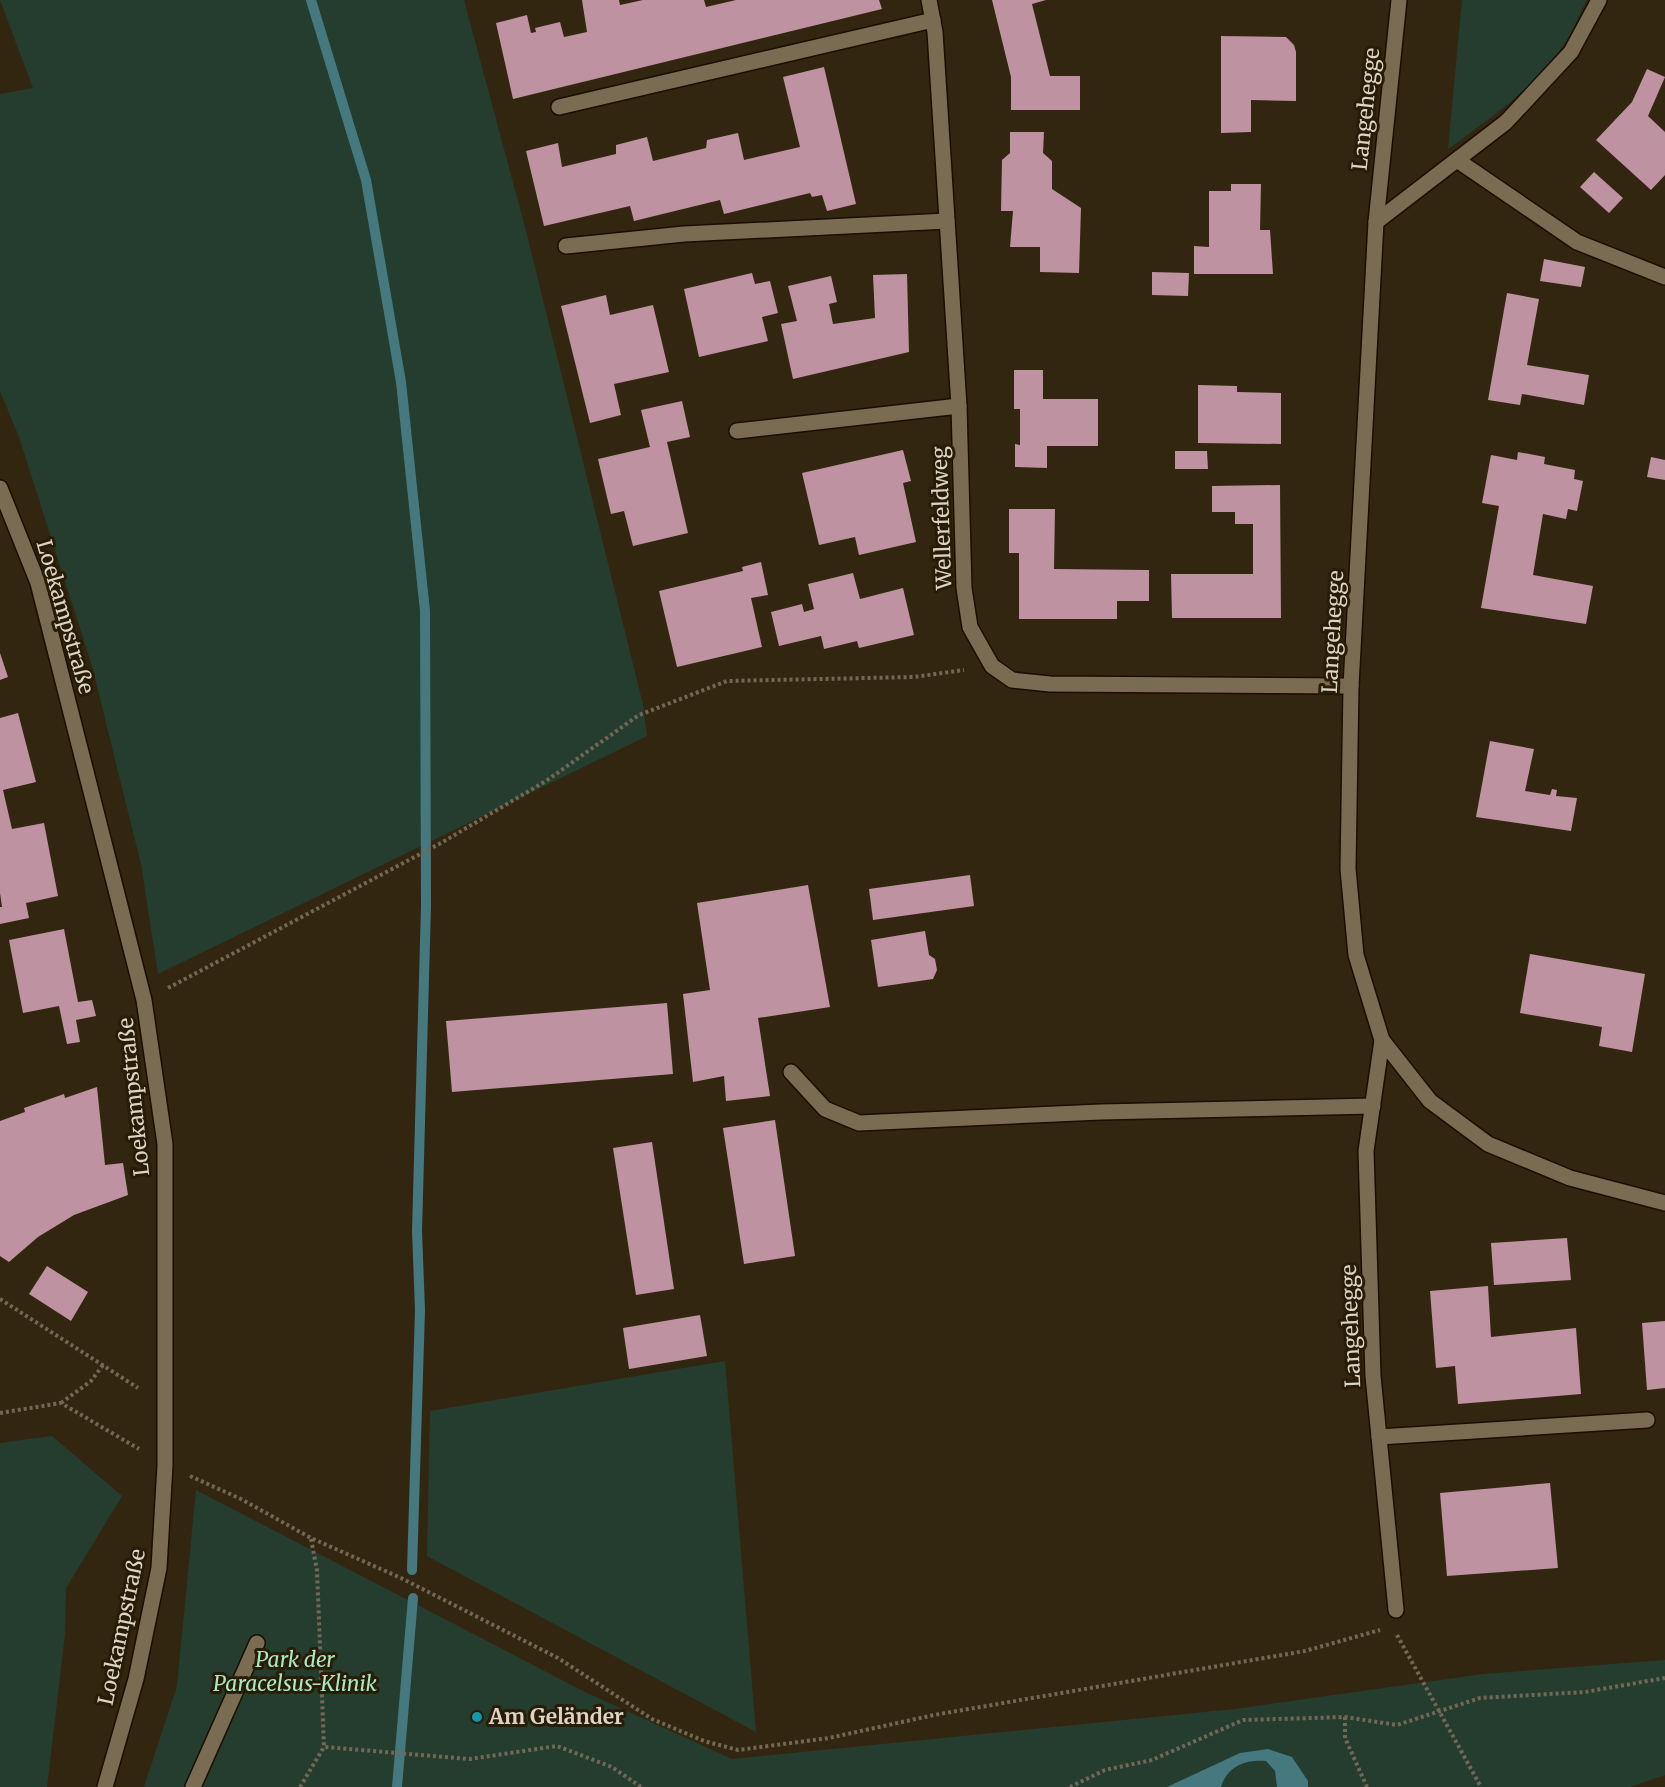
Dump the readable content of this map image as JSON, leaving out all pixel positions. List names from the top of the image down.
{
  "streets": {
    "street": ["Langehegge", "Wellerfeldweg", "Loekampstraße"]
  },
  "parks": ["Park der Paracelsus-Klinik"],
  "places": ["Am Geländer"]
}
